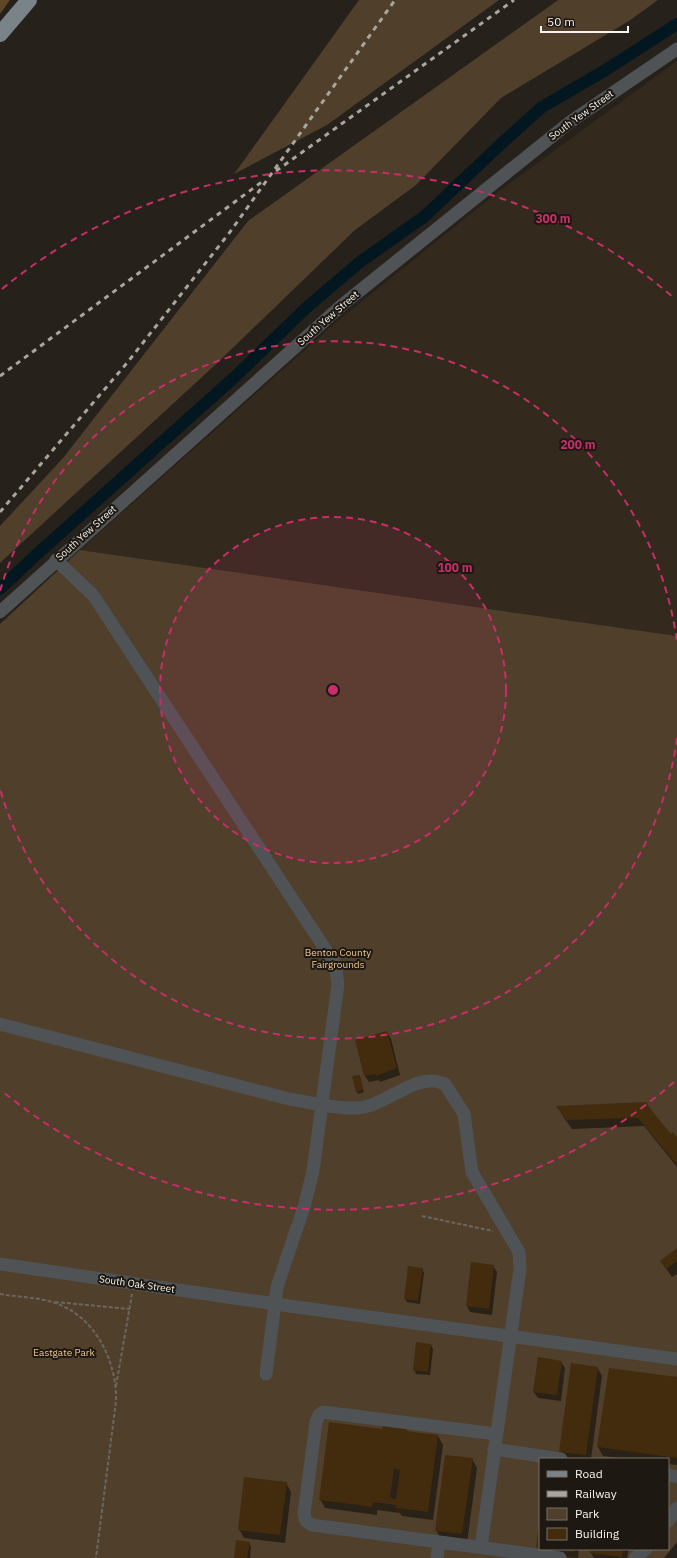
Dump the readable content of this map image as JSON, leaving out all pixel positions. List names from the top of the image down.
{
  "streets": {
    "street": ["South Yew Street", "South Oak Street"]
  },
  "parks": ["Benton County Fairgrounds", "Eastgate Park"],
  "legend": [
    "Road",
    "Railway",
    "Park",
    "Building"
  ],
  "scale_bar": "50 m",
  "rings": ["300 m", "200 m", "100 m"]
}
